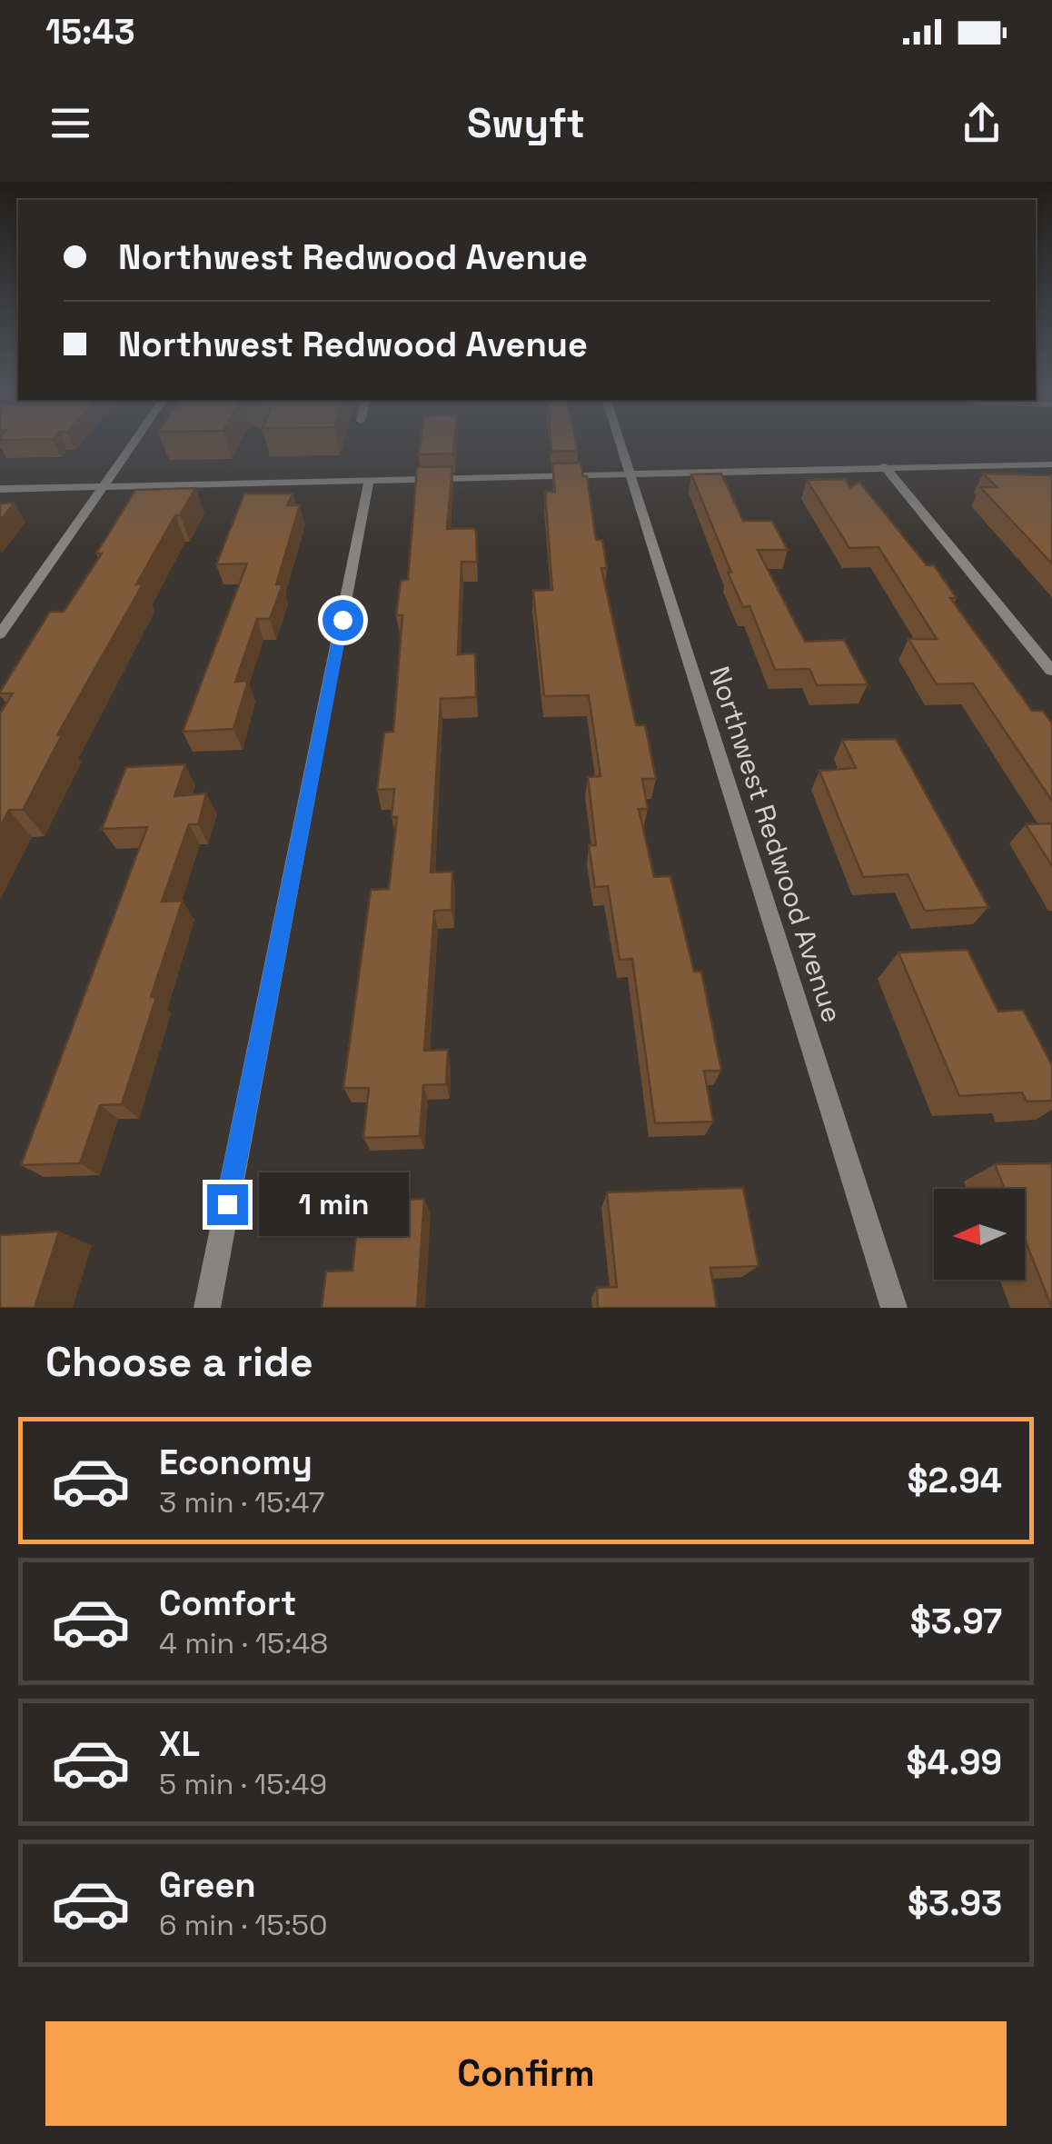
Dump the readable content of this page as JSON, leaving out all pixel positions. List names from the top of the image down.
{
  "streets": {
    "street": ["Northwest Redwood Avenue"]
  },
  "north": "left",
  "page": {
    "status": "15:43",
    "header": "Swyft",
    "banner": ["Northwest Redwood Avenue", "Northwest Redwood Avenue"],
    "bubble": "1 min",
    "heading": "Choose a ride",
    "list": [
      {
        "name": "Economy",
        "note": "3 min · 15:47",
        "value": "$2.94"
      },
      {
        "name": "Comfort",
        "note": "4 min · 15:48",
        "value": "$3.97"
      },
      {
        "name": "XL",
        "note": "5 min · 15:49",
        "value": "$4.99"
      },
      {
        "name": "Green",
        "note": "6 min · 15:50",
        "value": "$3.93"
      }
    ],
    "buttons": "Confirm"
  }
}
